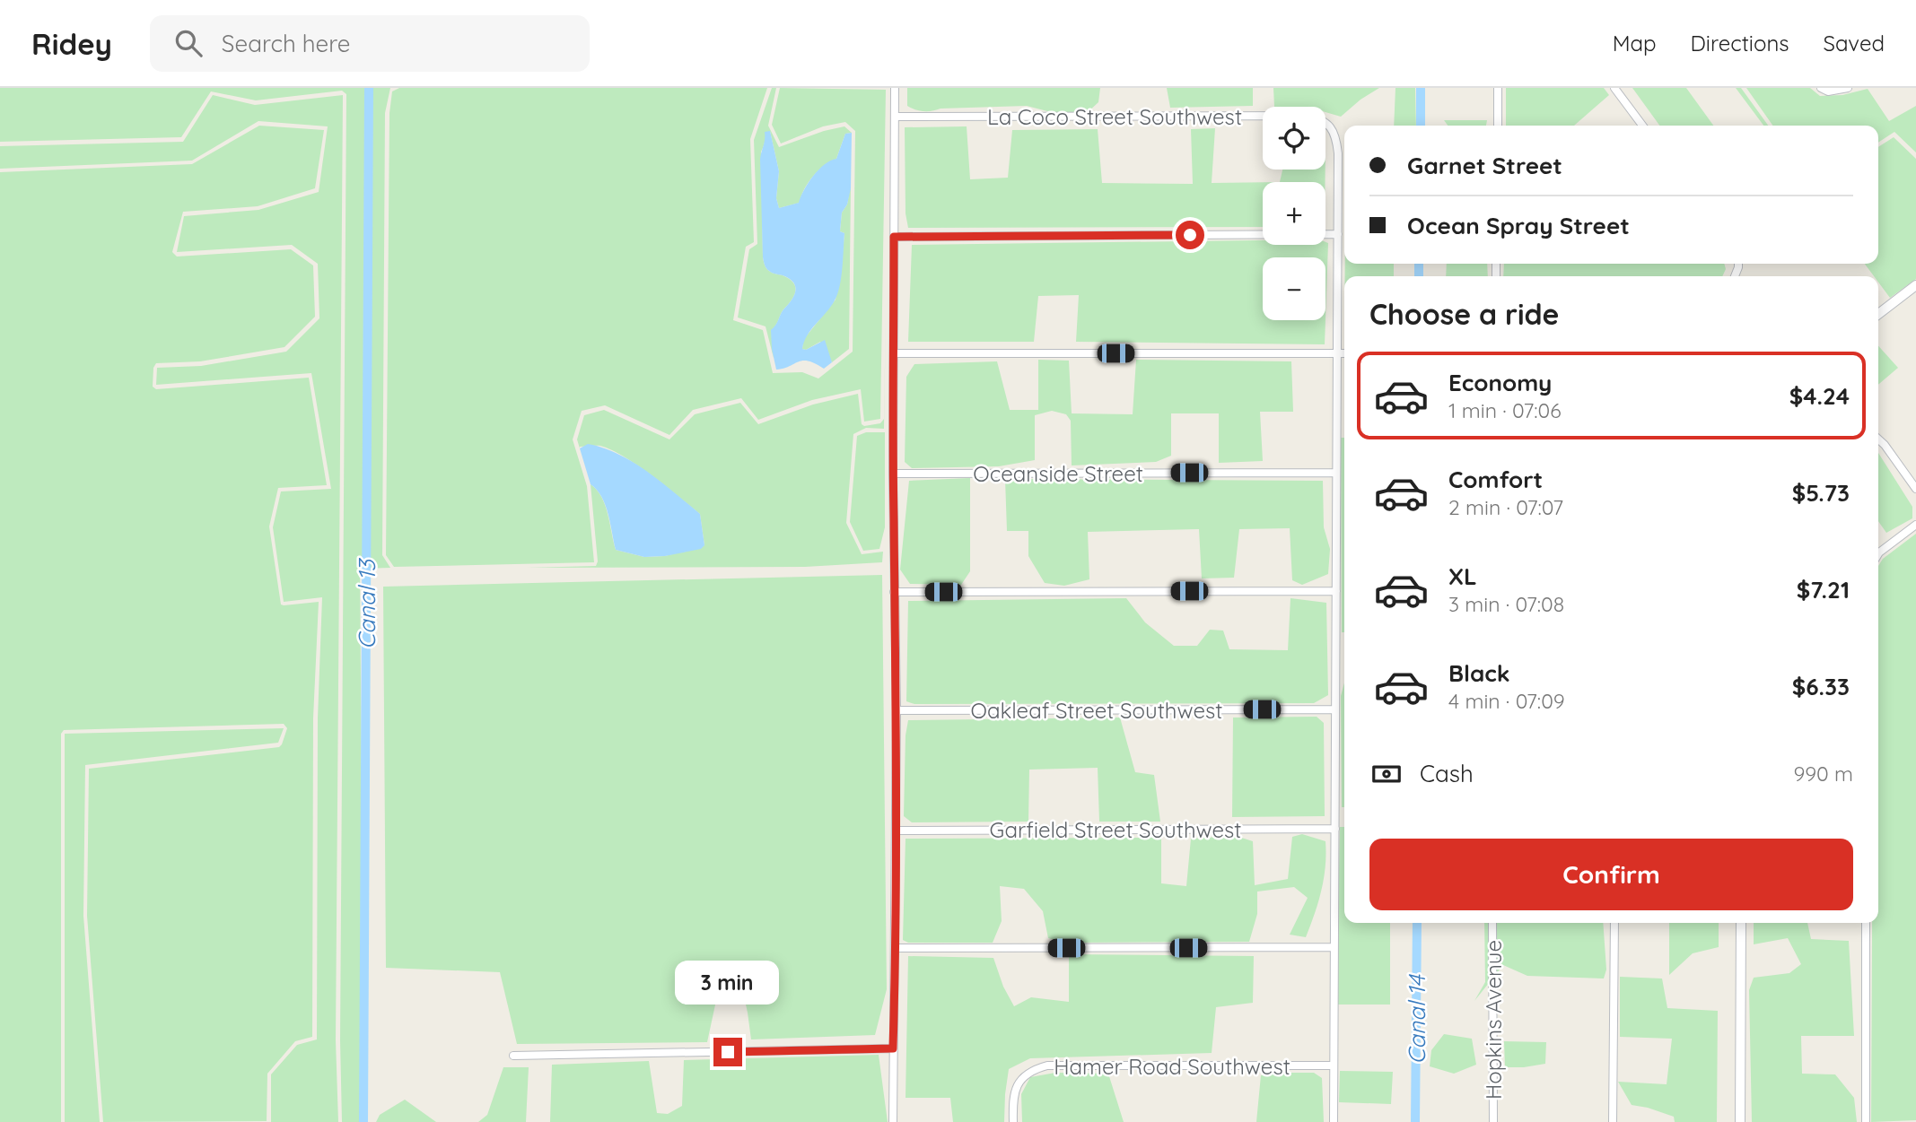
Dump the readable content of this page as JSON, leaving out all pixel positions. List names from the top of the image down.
{
  "streets": {
    "street": [
      "La Coco Street Southwest",
      "Oceanside Street",
      "Oakleaf Street Southwest",
      "Garfield Street Southwest",
      "Hopkins Avenue",
      "Hamer Road Southwest"
    ]
  },
  "water": ["Canal 13", "Canal 14"],
  "page": {
    "header": "Ridey",
    "search": "Search here",
    "nav": ["Map", "Directions", "Saved"],
    "map_buttons": ["+", "−"],
    "banner": ["Garnet Street", "Ocean Spray Street"],
    "heading": "Choose a ride",
    "list": [
      {
        "name": "Economy",
        "note": "1 min · 07:06",
        "value": "$4.24"
      },
      {
        "name": "Comfort",
        "note": "2 min · 07:07",
        "value": "$5.73"
      },
      {
        "name": "XL",
        "note": "3 min · 07:08",
        "value": "$7.21"
      },
      {
        "name": "Black",
        "note": "4 min · 07:09",
        "value": "$6.33"
      }
    ],
    "pay": ["Cash", "990 m"],
    "buttons": "Confirm",
    "bubble": "3 min"
  }
}
